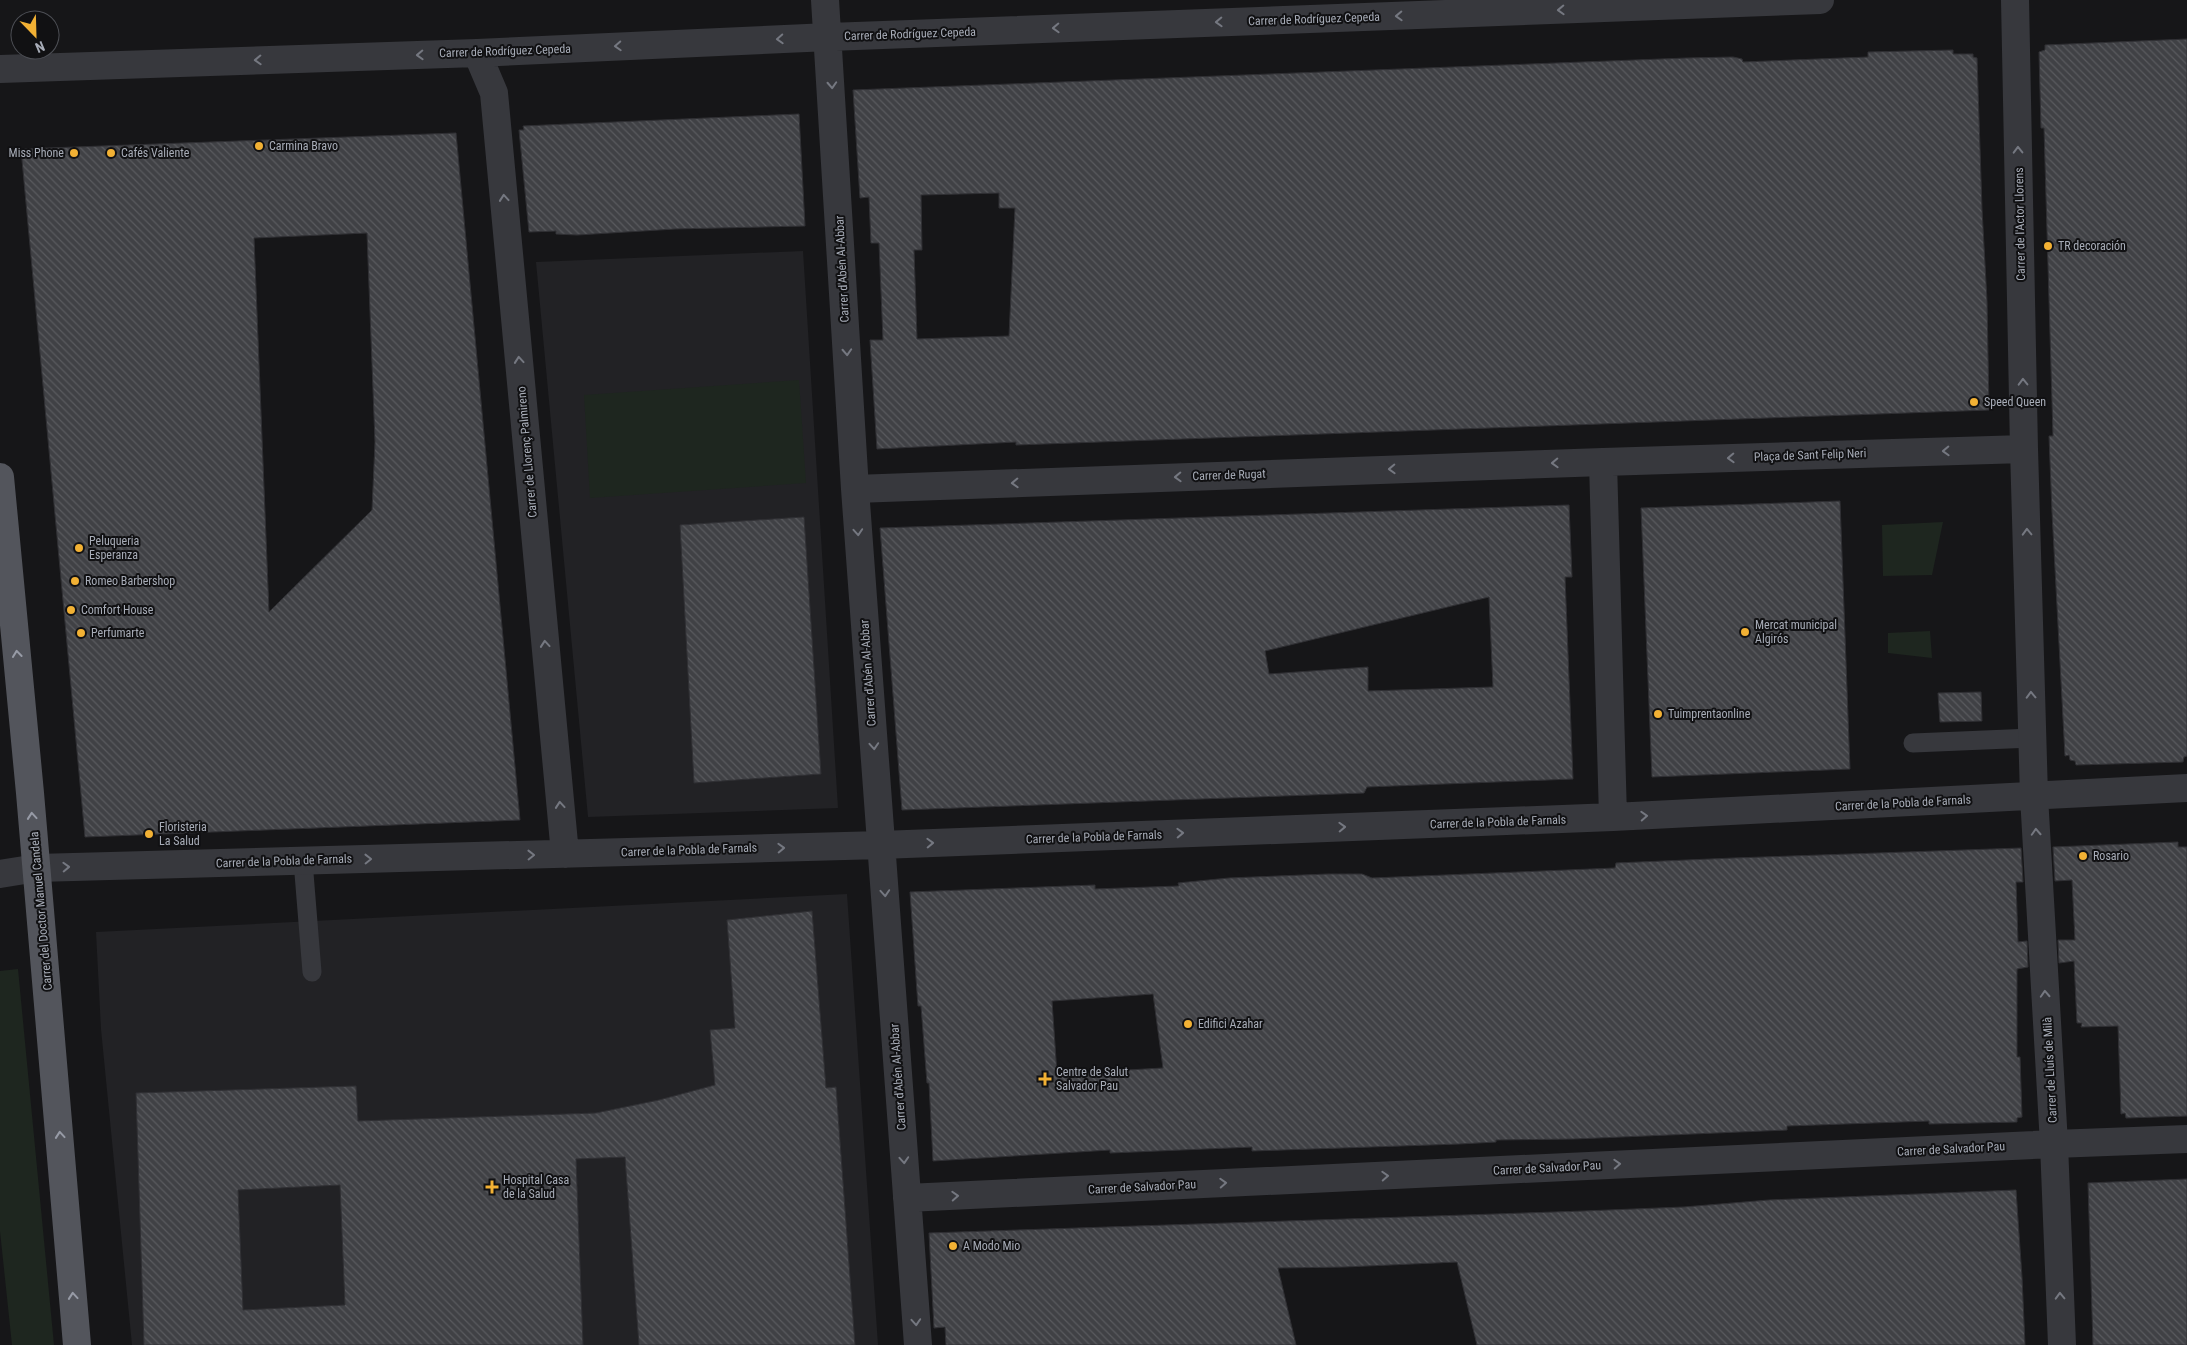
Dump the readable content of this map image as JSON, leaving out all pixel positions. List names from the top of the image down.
{
  "streets": {
    "main road": ["Carrer del Doctor Manuel Candela"],
    "street": [
      "Carrer de Rodríguez Cepeda",
      "Carrer de l'Actor Llorens",
      "Carrer d'Abén Al-Abbar",
      "Carrer de Llorenç Palmireno",
      "Plaça de Sant Felip Neri",
      "Carrer de Rugat",
      "Carrer de la Pobla de Farnals",
      "Carrer de Lluís de Milà",
      "Carrer de Salvador Pau"
    ]
  },
  "crossings": [
    ["Carrer de Rodríguez Cepeda", "Carrer d'Abén Al-Abbar"],
    ["Carrer de Rodríguez Cepeda", "Carrer de Llorenç Palmireno"],
    ["Carrer de l'Actor Llorens", "Plaça de Sant Felip Neri"],
    ["Carrer d'Abén Al-Abbar", "Carrer de Rugat"],
    ["Carrer d'Abén Al-Abbar", "Carrer de la Pobla de Farnals"],
    ["Carrer d'Abén Al-Abbar", "Carrer de Salvador Pau"],
    ["Carrer de Llorenç Palmireno", "Carrer de la Pobla de Farnals"],
    ["Plaça de Sant Felip Neri", "Carrer de Rugat"],
    ["Carrer de la Pobla de Farnals", "Carrer del Doctor Manuel Candela"],
    ["Carrer de la Pobla de Farnals", "Carrer de Lluís de Milà"],
    ["Carrer de Lluís de Milà", "Carrer de Salvador Pau"]
  ],
  "one_way": [
    "Carrer de Rodríguez Cepeda",
    "Carrer de l'Actor Llorens",
    "Carrer d'Abén Al-Abbar",
    "Carrer de Llorenç Palmireno",
    "Plaça de Sant Felip Neri",
    "Carrer de Rugat",
    "Carrer de la Pobla de Farnals",
    "Carrer del Doctor Manuel Candela",
    "Carrer de Lluís de Milà",
    "Carrer de Salvador Pau"
  ],
  "places": {
    "other": [
      "Carmina Bravo",
      "Miss Phone",
      "Cafés Valiente",
      "TR decoración",
      "Speed Queen",
      "Peluqueria Esperanza",
      "Romeo Barbershop",
      "Comfort House",
      "Mercat municipal Algirós",
      "Perfumarte",
      "Tuimprentaonline",
      "Floristeria La Salud",
      "Rosario",
      "Edifici Azahar",
      "A Modo Mio"
    ],
    "health": ["Centre de Salut Salvador Pau", "Hospital Casa de la Salud"]
  },
  "north": "bottom right"
}
